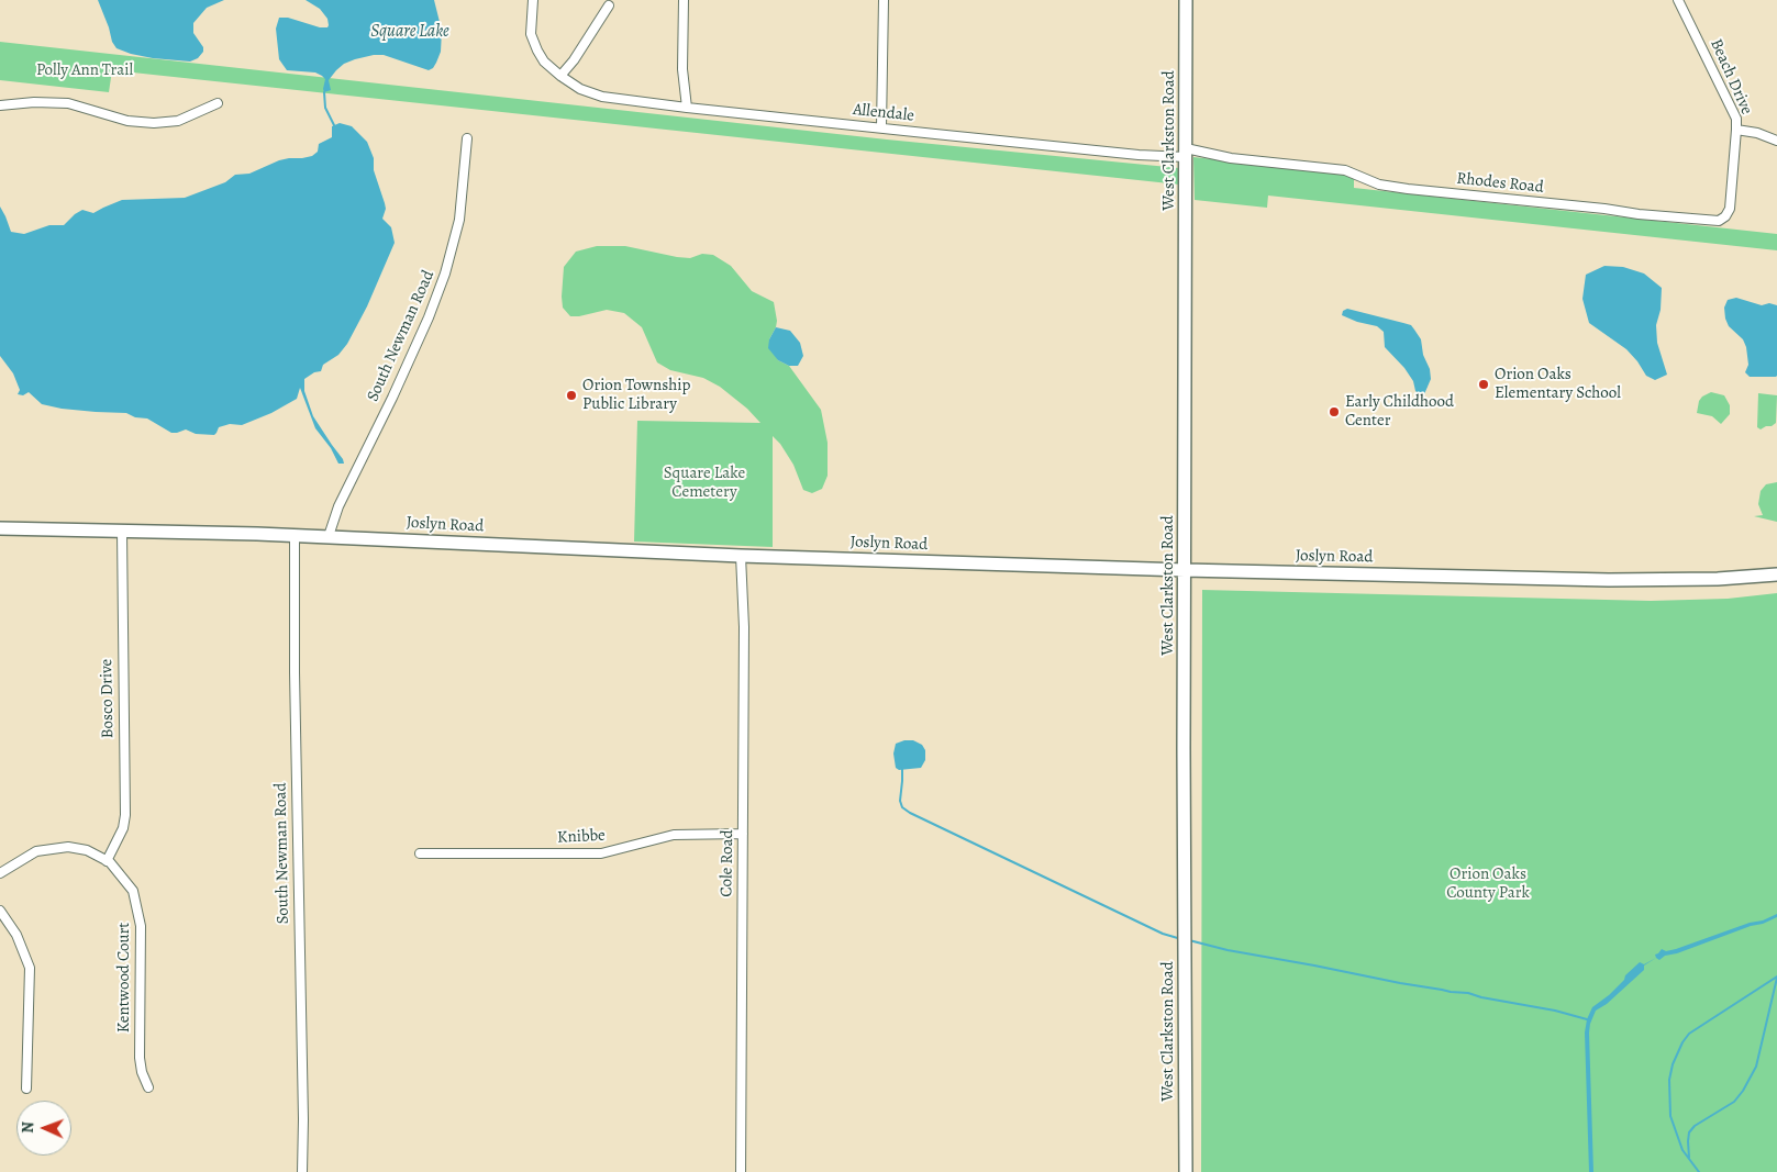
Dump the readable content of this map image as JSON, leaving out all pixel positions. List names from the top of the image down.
{
  "streets": {
    "street": [
      "Beach Drive",
      "Allendale",
      "West Clarkston Road",
      "Rhodes Road",
      "South Newman Road",
      "Joslyn Road",
      "Bosco Drive",
      "Knibbe",
      "Cole Road",
      "Kentwood Court"
    ]
  },
  "crossings": [
    ["Beach Drive", "Rhodes Road"],
    ["Allendale", "West Clarkston Road"],
    ["Allendale", "Rhodes Road"],
    ["West Clarkston Road", "Rhodes Road"],
    ["West Clarkston Road", "Joslyn Road"],
    ["South Newman Road", "Joslyn Road"],
    ["Joslyn Road", "Bosco Drive"],
    ["Joslyn Road", "Cole Road"],
    ["Bosco Drive", "Kentwood Court"],
    ["Knibbe", "Cole Road"]
  ],
  "water": ["Square Lake"],
  "parks": ["Polly Ann Trail", "Square Lake Cemetery", "Orion Oaks County Park"],
  "places": ["Orion Oaks Elementary School", "Orion Township Public Library", "Early Childhood Center"],
  "north": "left"
}
